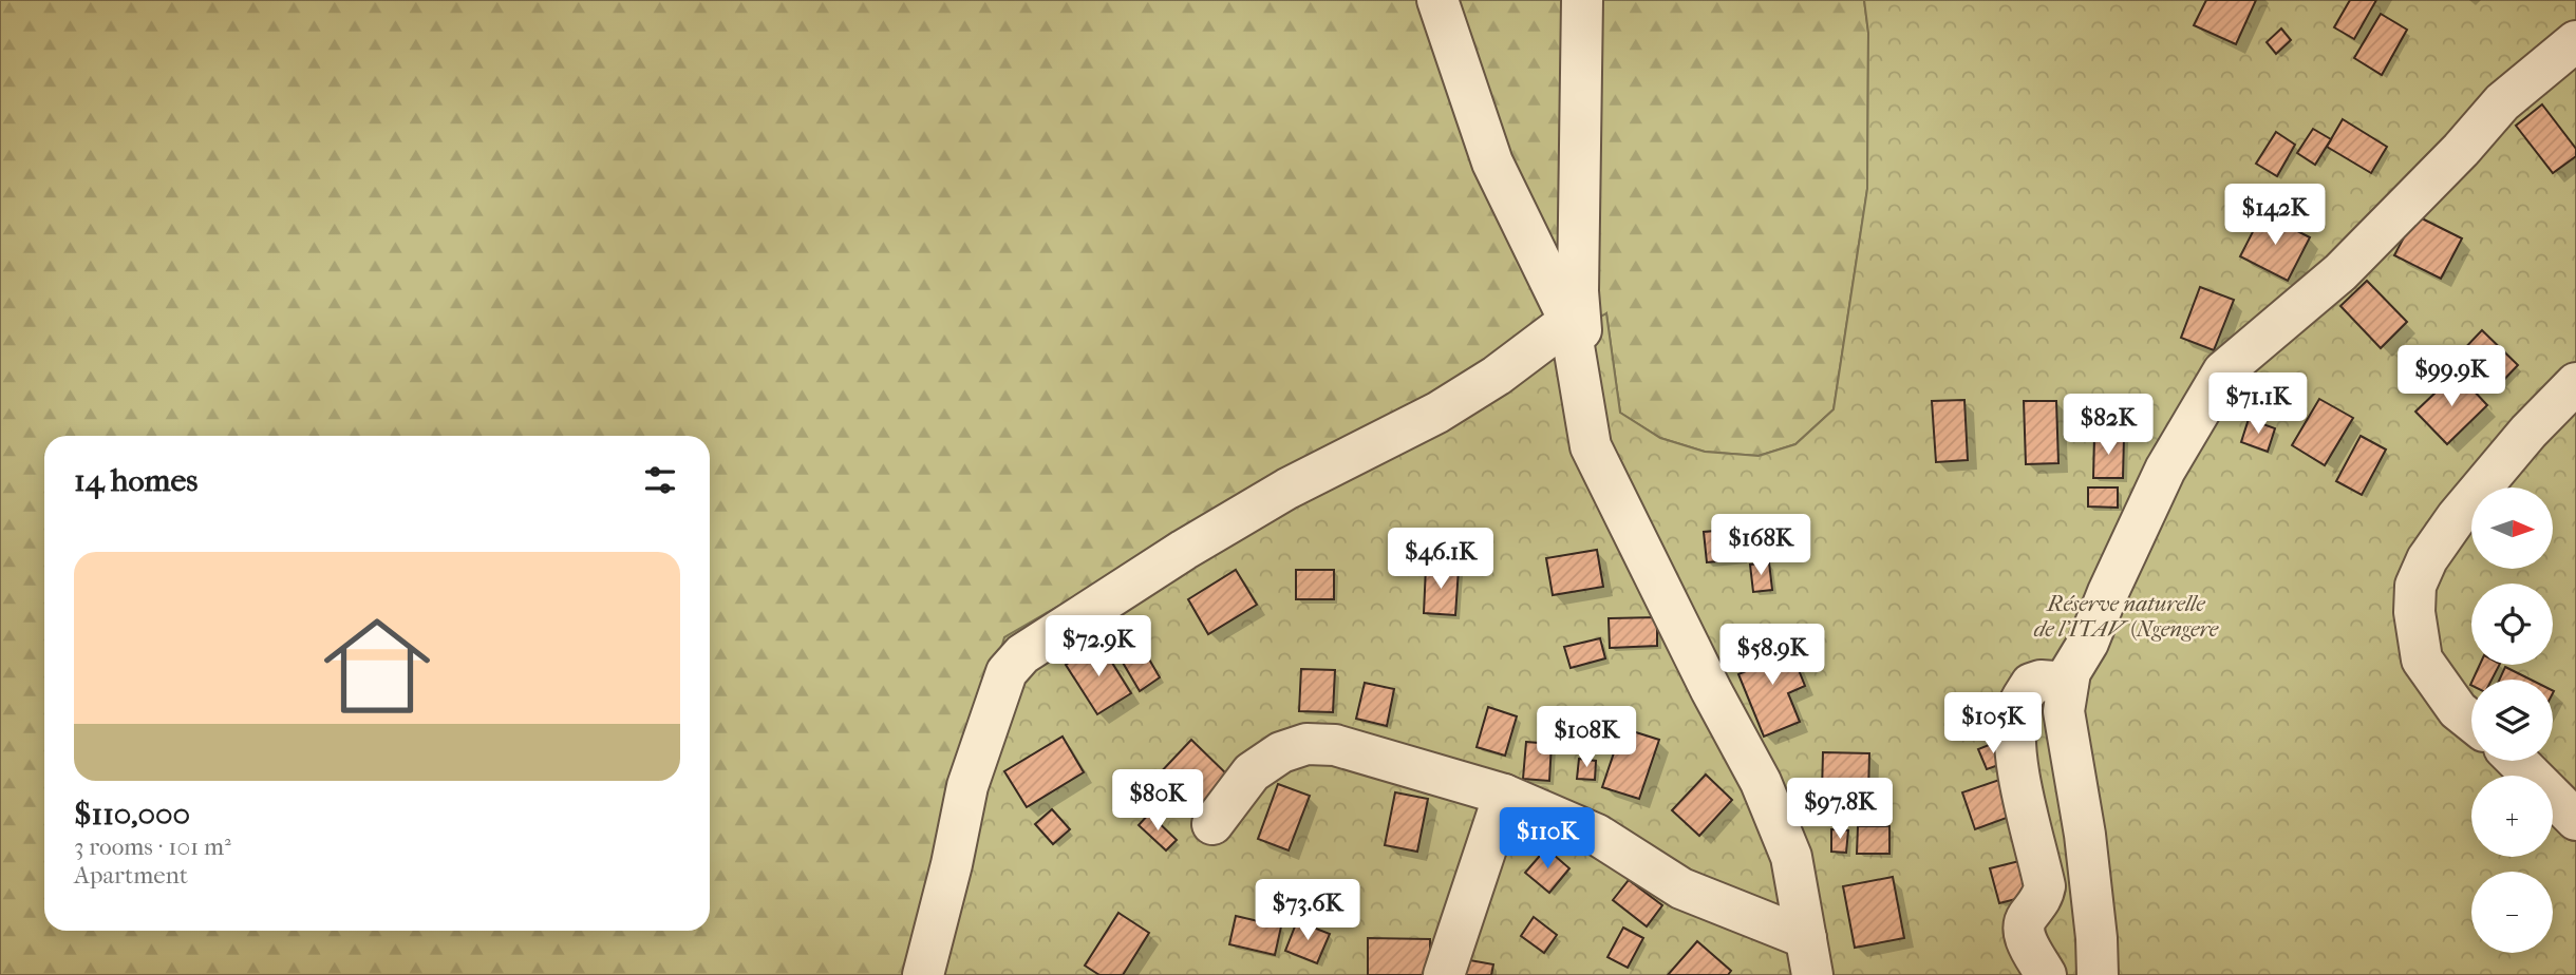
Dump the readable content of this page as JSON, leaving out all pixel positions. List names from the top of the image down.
{
  "parks": ["Réserve naturelle de l'ITAV (Ngengere"],
  "north": "right",
  "page": {
    "price": [
      "$142K",
      "$99.9K",
      "$71.1K",
      "$82K",
      "$168K",
      "$46.1K",
      "$72.9K",
      "$58.9K",
      "$105K",
      "$108K",
      "$80K",
      "$97.8K",
      "$110K",
      "$73.6K"
    ],
    "heading": "14 homes",
    "map_buttons": ["+", "−"],
    "list": [
      {
        "name": "$110,000",
        "note": "3 rooms · 101 m² · Apartment"
      }
    ]
  }
}
